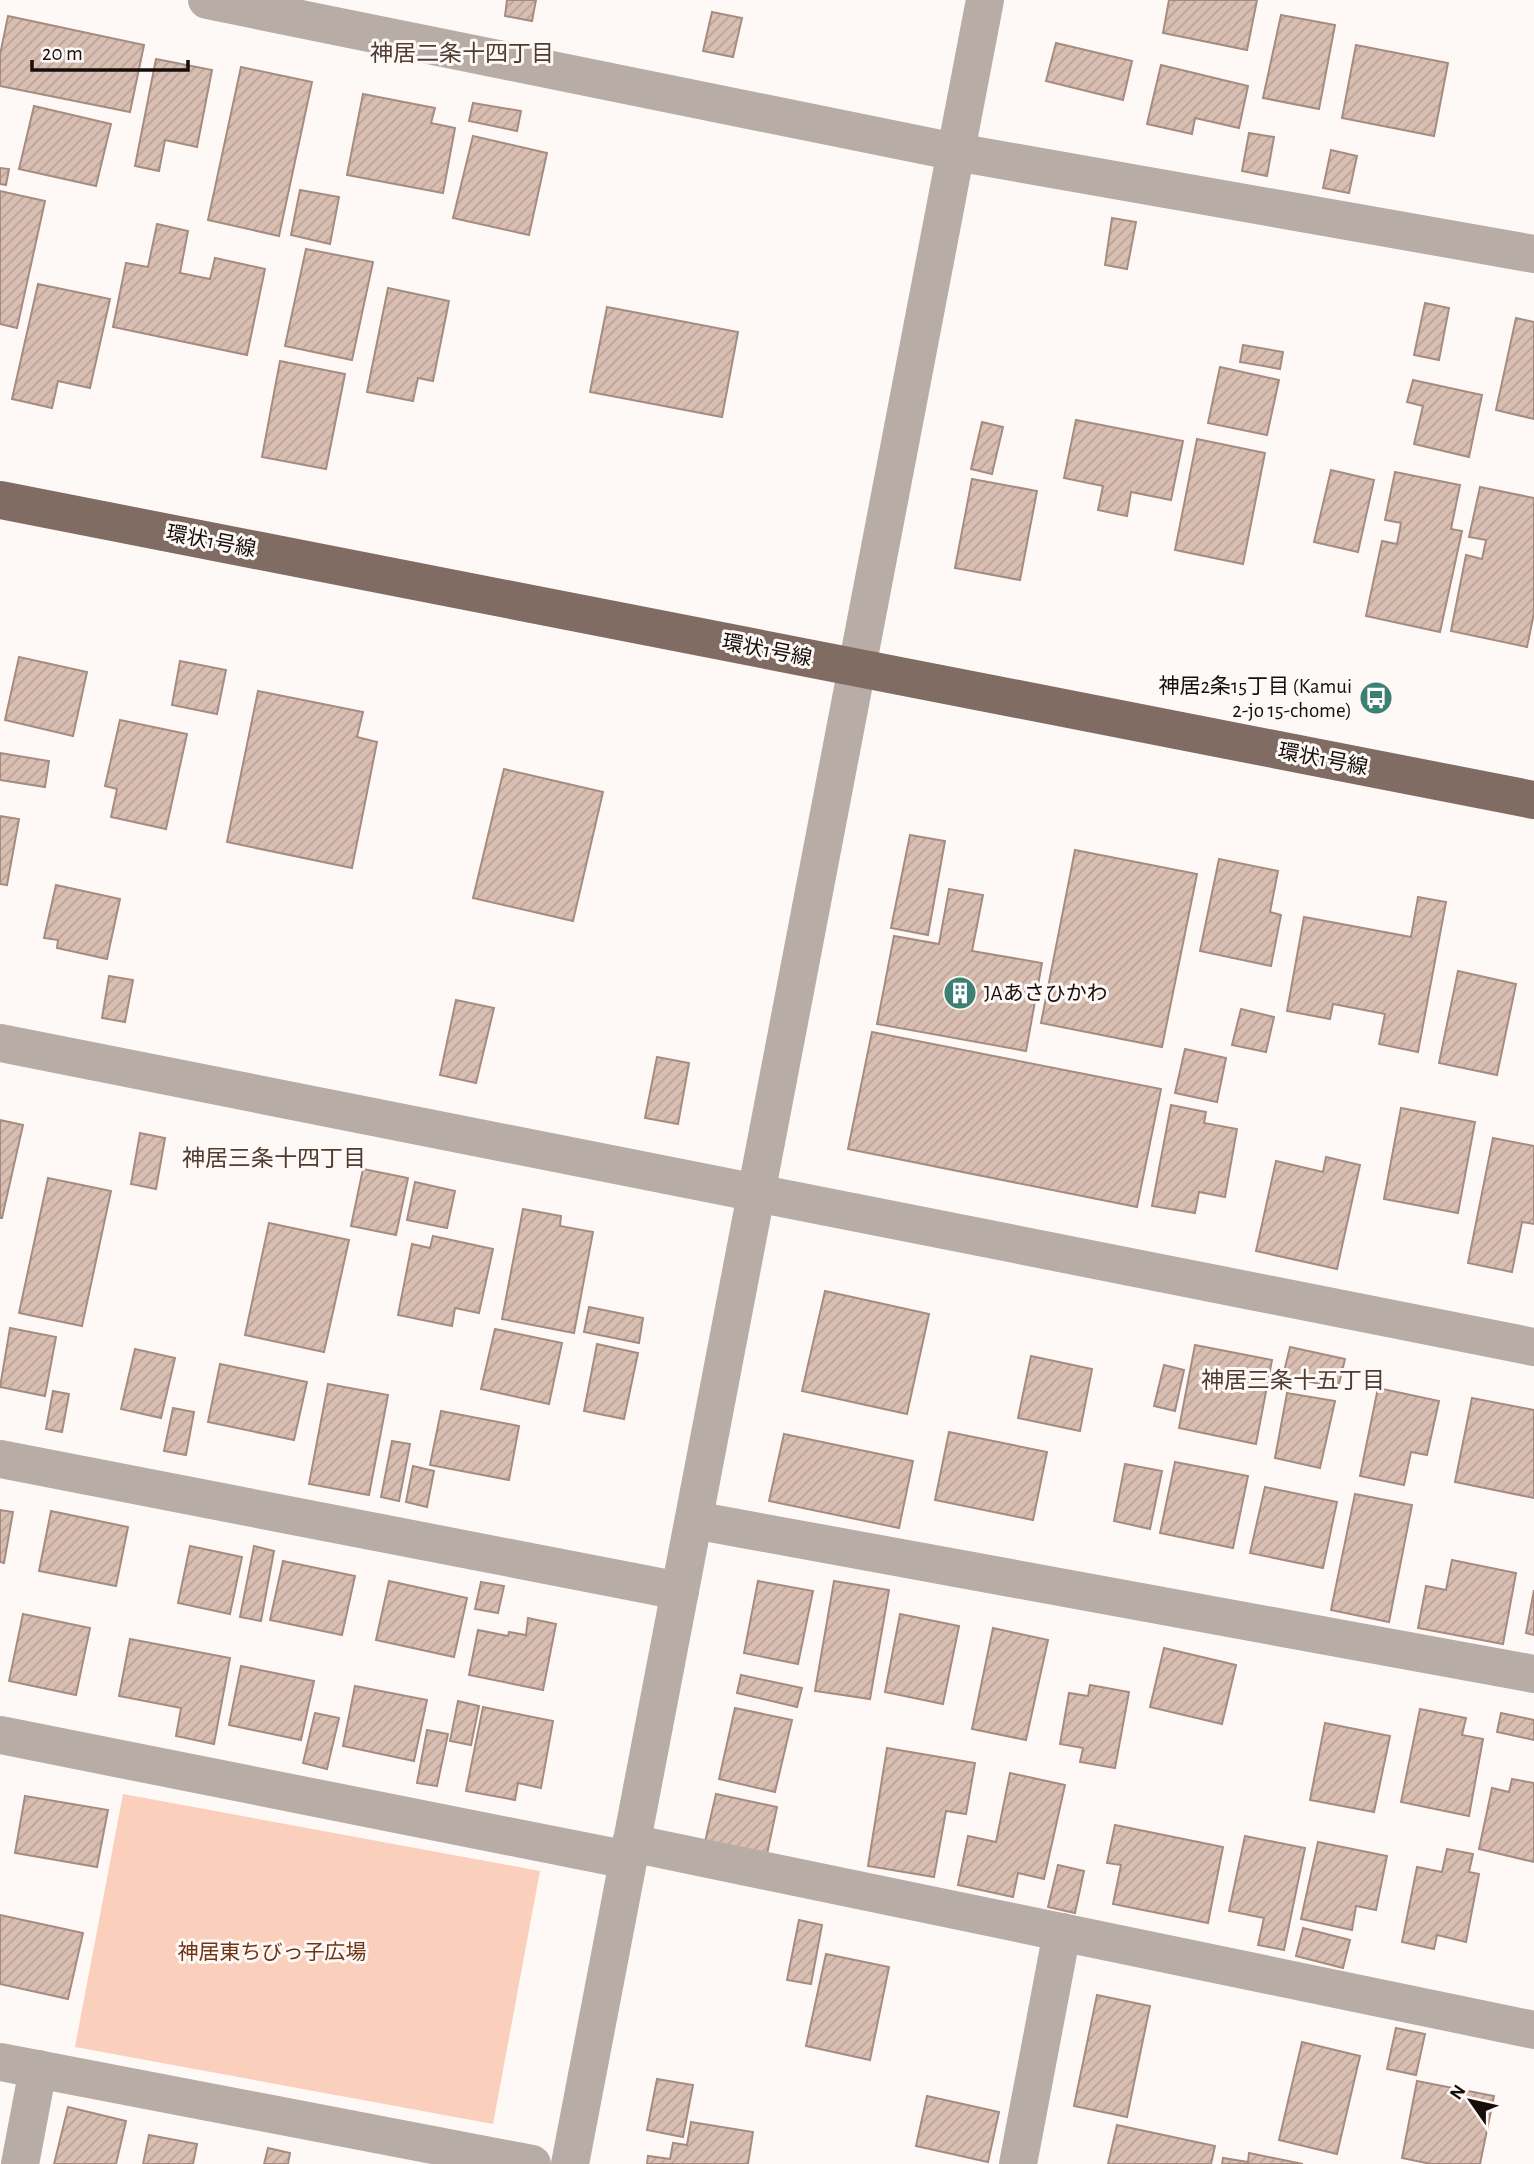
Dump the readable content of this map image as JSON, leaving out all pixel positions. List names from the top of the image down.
{
  "streets": {
    "main road": ["環状1号線"]
  },
  "districts": ["神居二条十四丁目", "神居三条十四丁目", "神居三条十五丁目"],
  "parks": ["神居東ちびっ子広場"],
  "places": {
    "bus stop": ["神居2条15丁目 (Kamui 2-jo 15-chome)"],
    "building": ["JAあさひかわ"]
  },
  "scale_bar": "20 m",
  "north": "top left"
}
